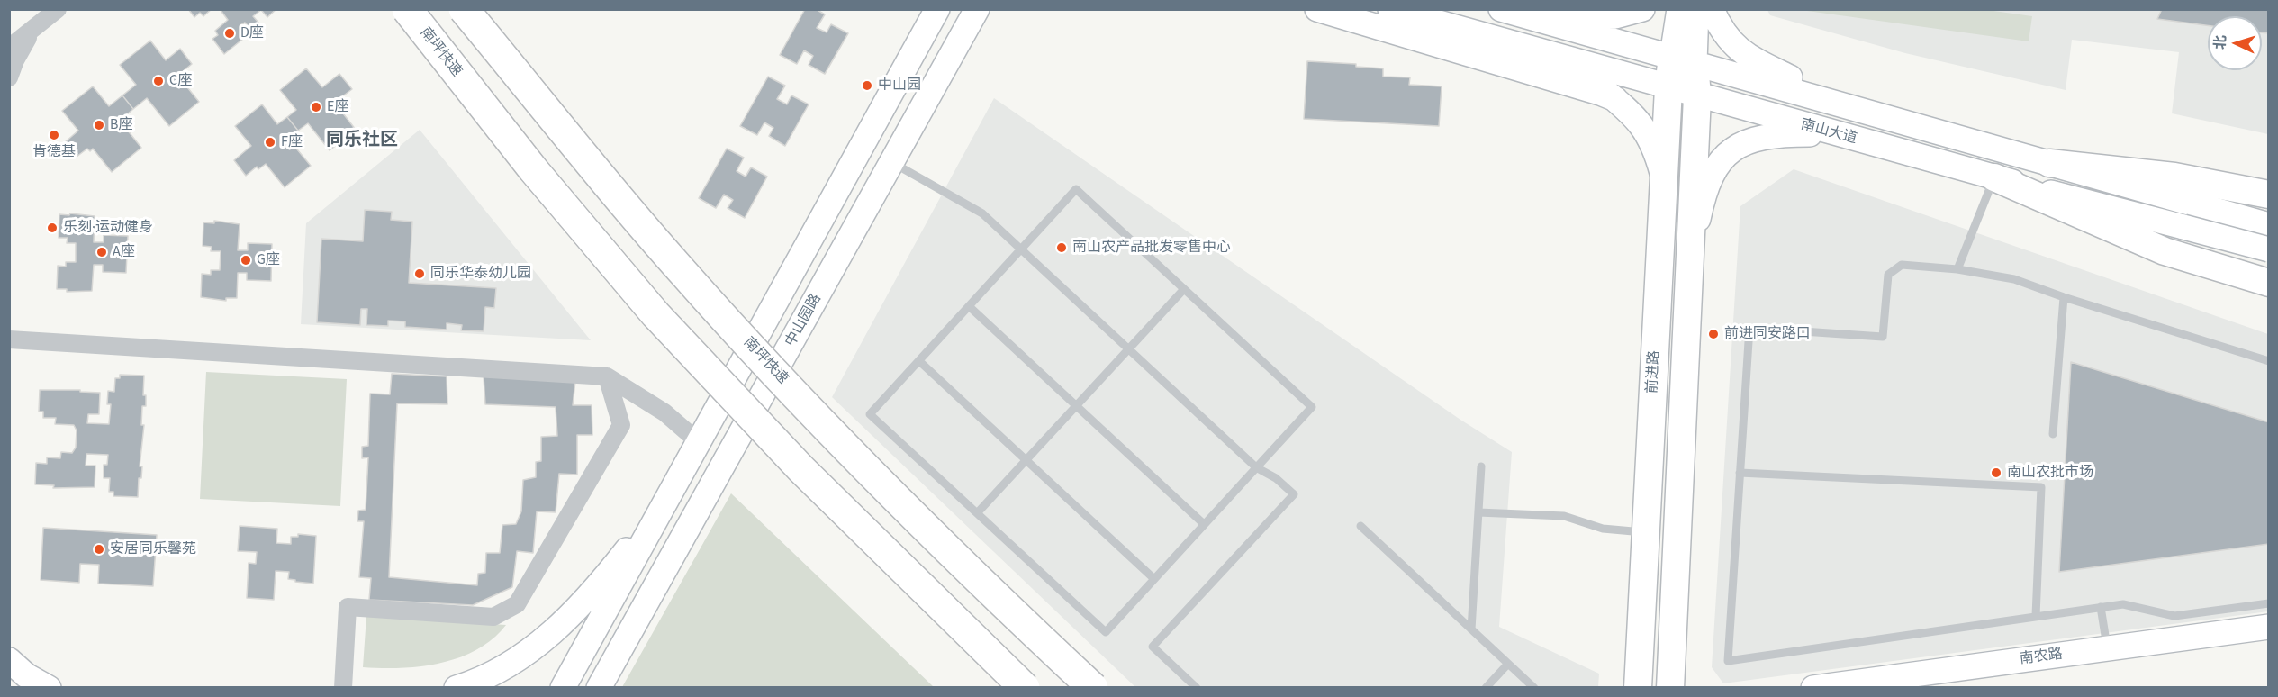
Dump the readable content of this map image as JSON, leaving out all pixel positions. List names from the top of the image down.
{
  "streets": {
    "highway": ["南坪快速"],
    "main road": [
      "南山大道",
      "中山园路",
      "前进路",
      "南农路"
    ]
  },
  "crossings": [
    ["南山大道", "前进路"]
  ],
  "districts": ["同乐社区"],
  "places": [
    "D座",
    "C座",
    "中山园",
    "E座",
    "B座",
    "肯德基",
    "F座",
    "乐刻·运动健身",
    "南山农产品批发零售中心",
    "A座",
    "G座",
    "同乐华泰幼儿园",
    "前进同安路口",
    "南山农批市场",
    "安居同乐馨苑"
  ],
  "north": "left"
}
